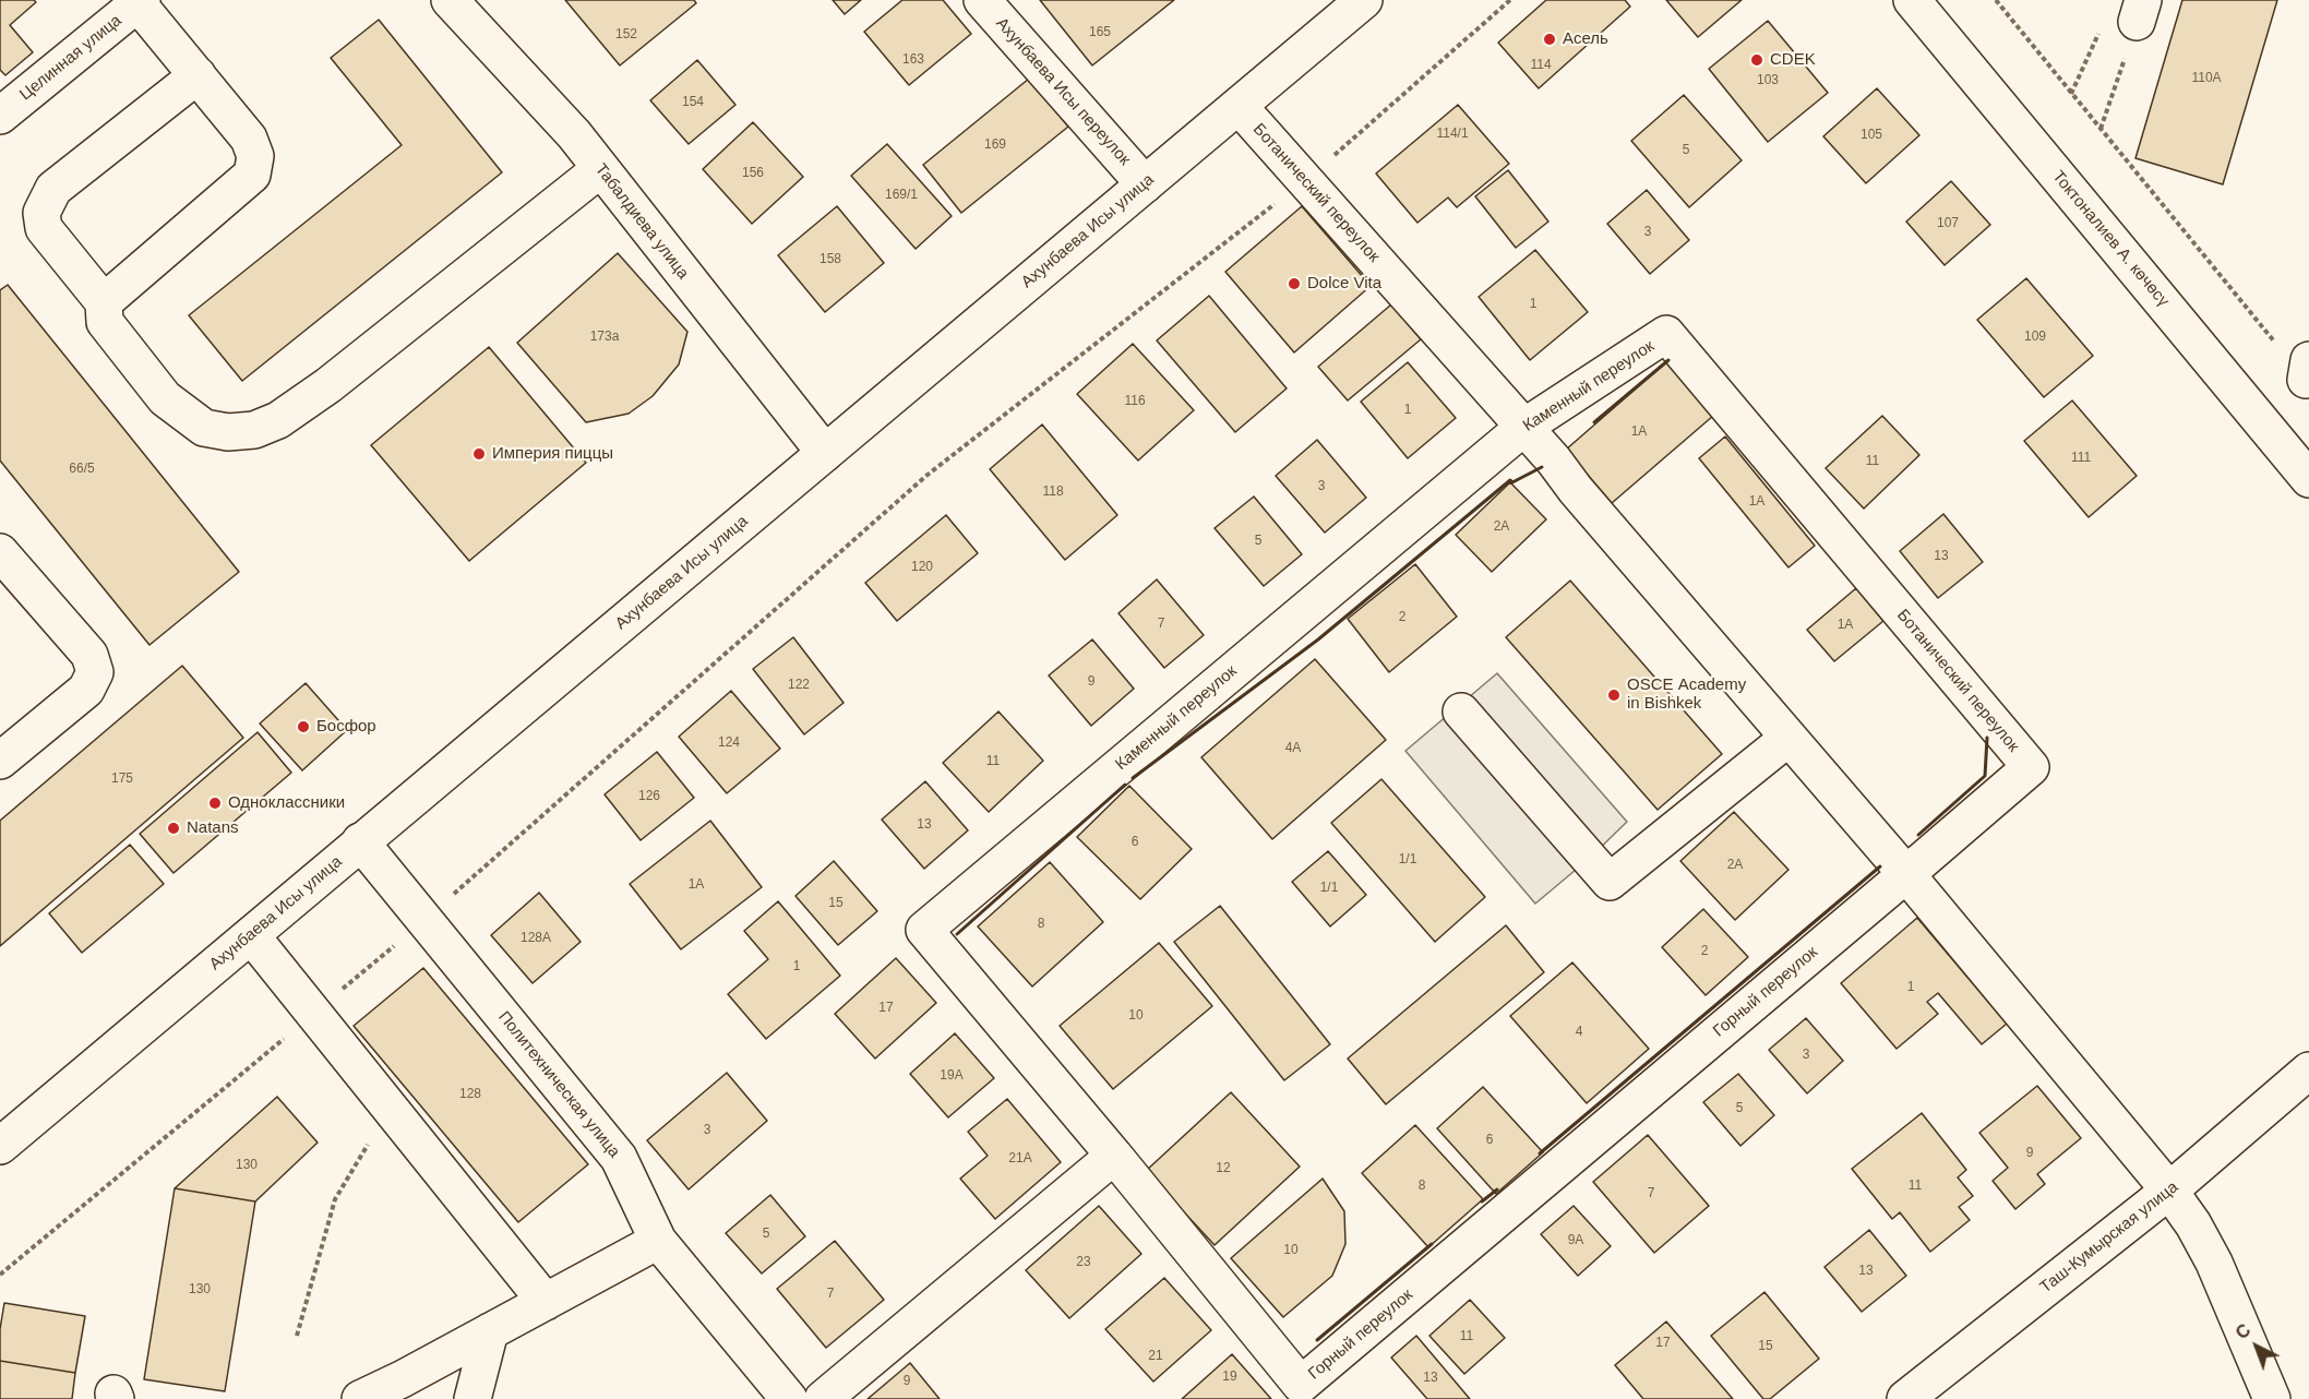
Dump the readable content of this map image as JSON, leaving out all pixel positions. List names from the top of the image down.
{
  "streets": {
    "street": [
      "Целинная улица",
      "Ахунбаева Исы переулок",
      "Ботанический переулок",
      "Табалдиева улица",
      "Ахунбаева Исы улица",
      "Токтоналиев А. көчөсү",
      "Каменный переулок",
      "Горный переулок",
      "Политехническая улица",
      "Таш-Кумырская улица"
    ]
  },
  "crossings": [
    ["Ахунбаева Исы переулок", "Ахунбаева Исы улица"],
    ["Ботанический переулок", "Ахунбаева Исы улица"],
    ["Ботанический переулок", "Каменный переулок"],
    ["Ботанический переулок", "Горный переулок"],
    ["Табалдиева улица", "Ахунбаева Исы улица"],
    ["Ахунбаева Исы улица", "Политехническая улица"],
    ["Каменный переулок", "Горный переулок"]
  ],
  "places": [
    "Асель",
    "CDEK",
    "Dolce Vita",
    "Империя пиццы",
    "OSCE Academy in Bishkek",
    "Босфор",
    "Одноклассники",
    "Natans"
  ],
  "house_numbers": [
    "165",
    "152",
    "163",
    "114",
    "110А",
    "103",
    "154",
    "114/1",
    "105",
    "169",
    "5",
    "156",
    "169/1",
    "107",
    "3",
    "158",
    "1",
    "173а",
    "109",
    "116",
    "1",
    "1А",
    "111",
    "11",
    "66/5",
    "3",
    "118",
    "1А",
    "2А",
    "5",
    "13",
    "120",
    "2",
    "7",
    "1А",
    "9",
    "122",
    "124",
    "4А",
    "11",
    "175",
    "126",
    "13",
    "6",
    "1/1",
    "2А",
    "1А",
    "1/1",
    "15",
    "8",
    "128А",
    "2",
    "1",
    "1",
    "17",
    "10",
    "4",
    "3",
    "19А",
    "128",
    "5",
    "3",
    "6",
    "9",
    "21А",
    "130",
    "12",
    "8",
    "11",
    "7",
    "5",
    "9А",
    "10",
    "23",
    "13",
    "130",
    "7",
    "11",
    "17",
    "15",
    "21",
    "19",
    "13",
    "9"
  ],
  "north": "top left"
}
